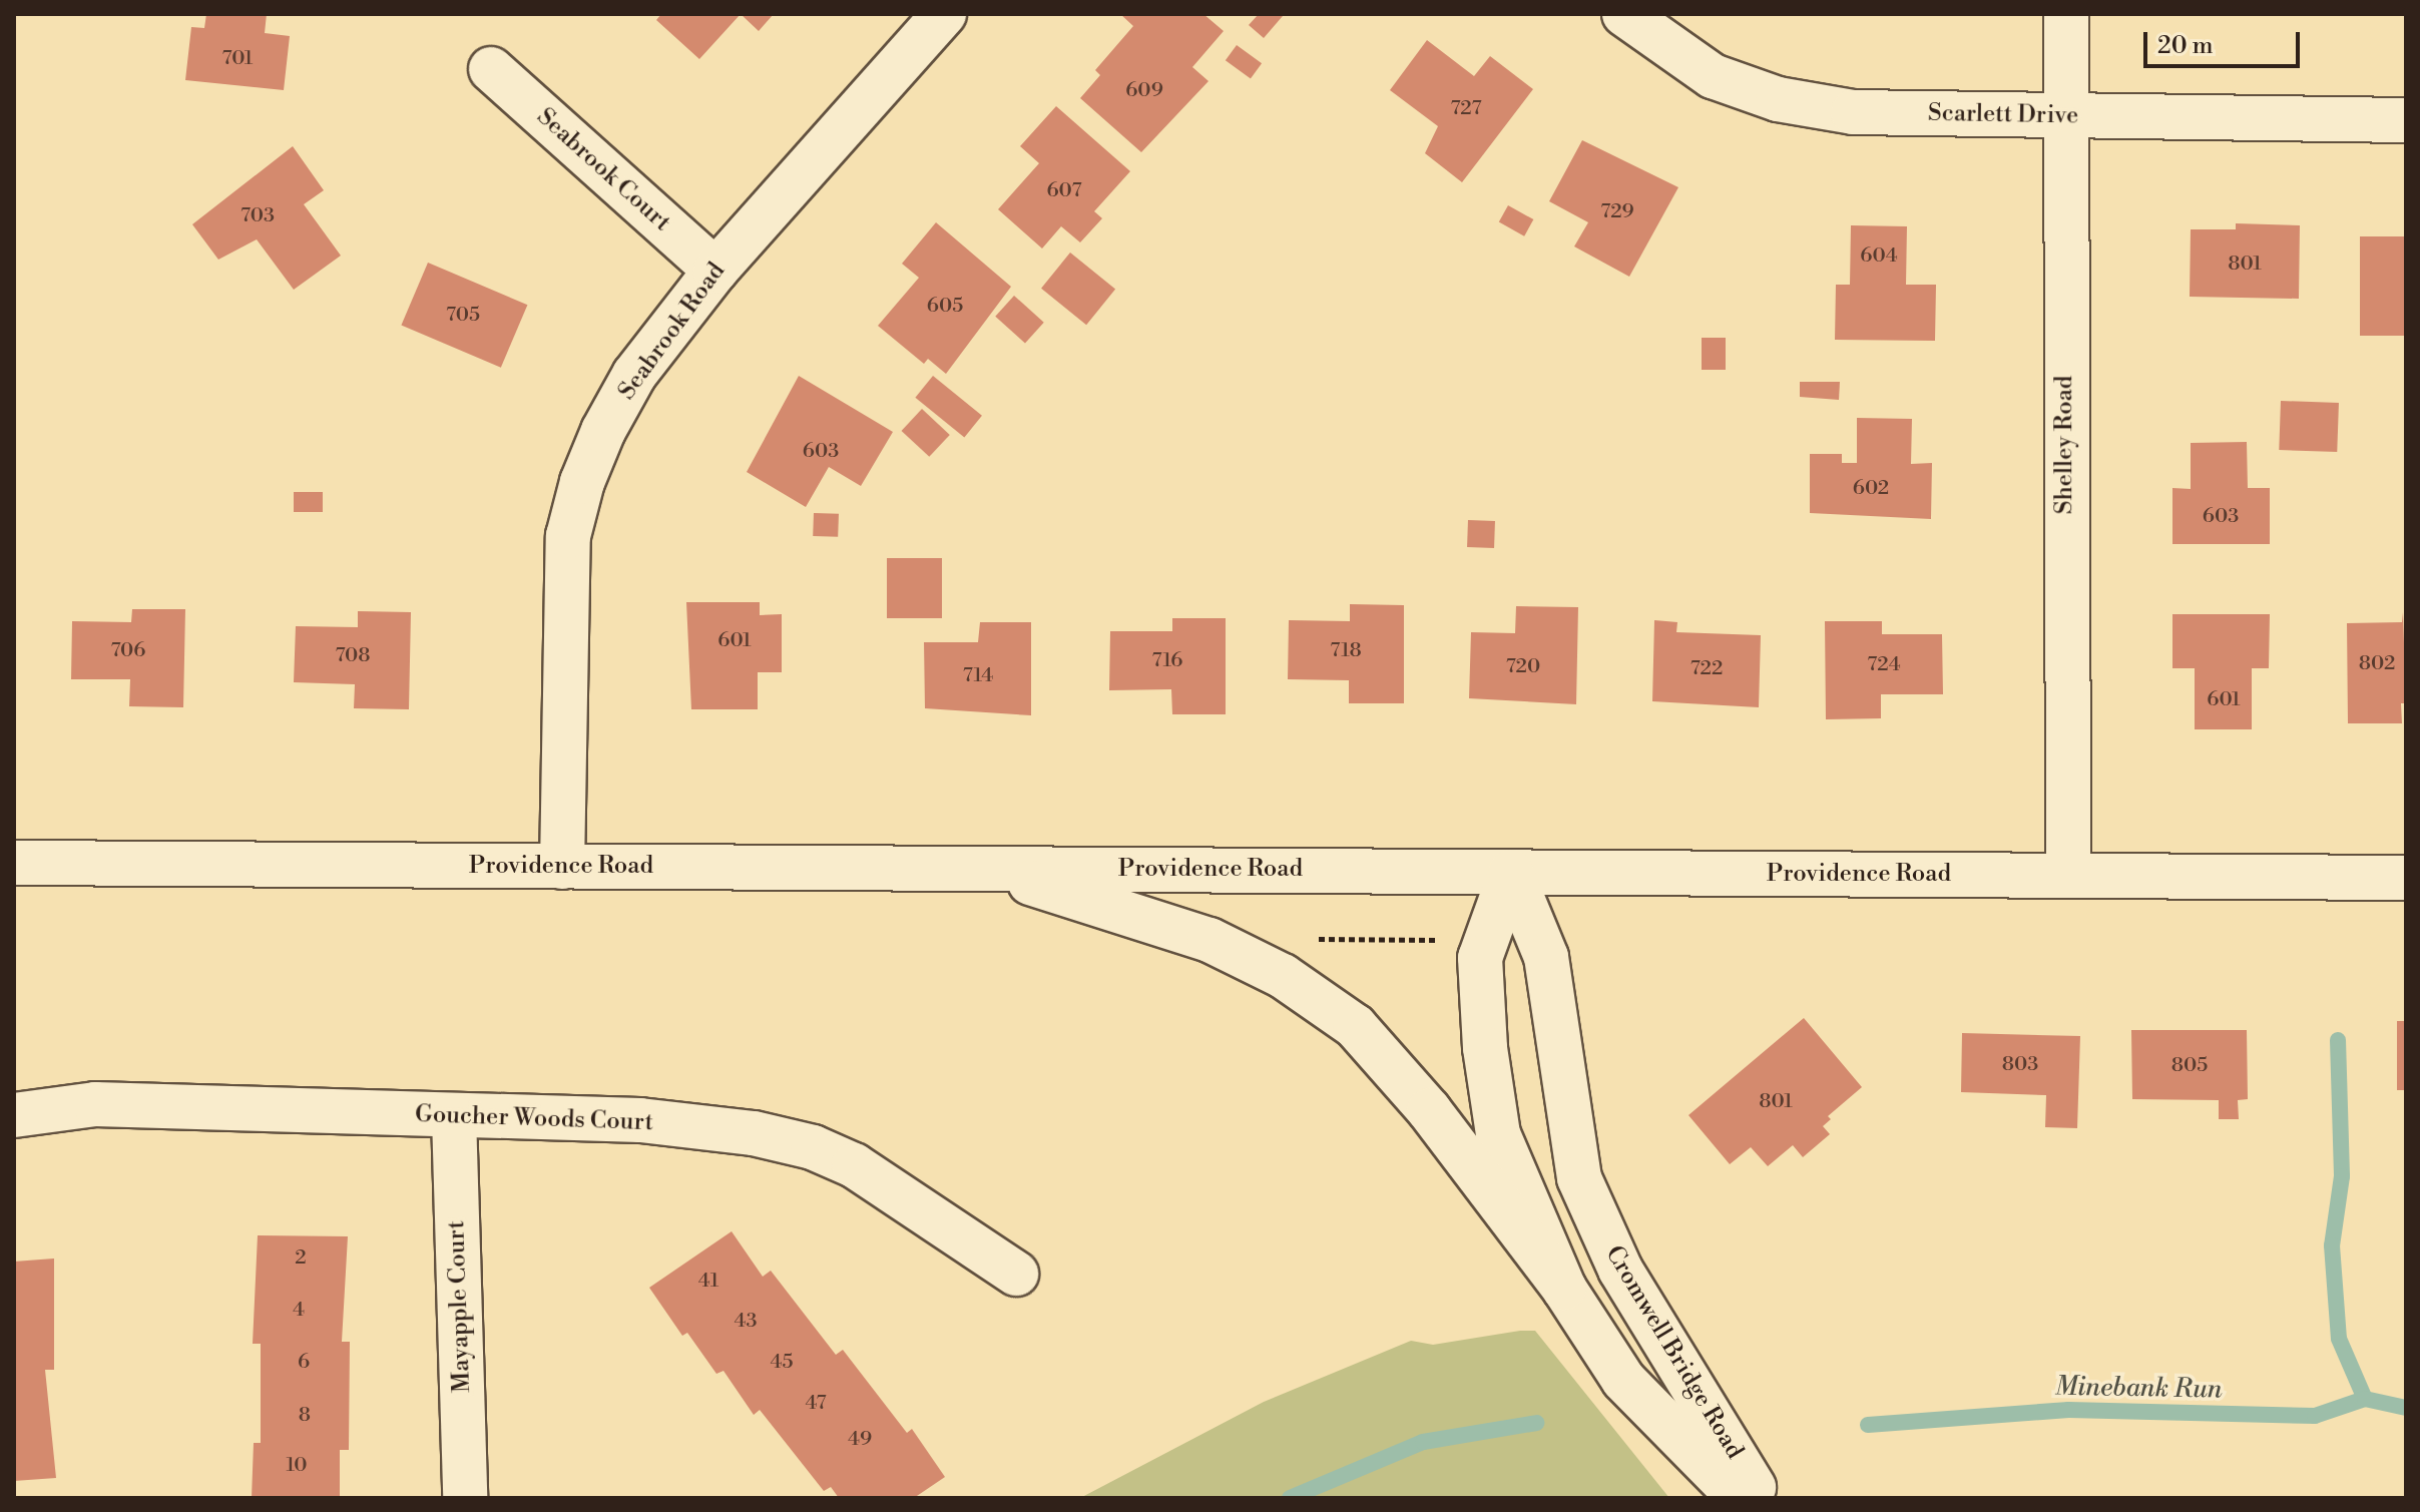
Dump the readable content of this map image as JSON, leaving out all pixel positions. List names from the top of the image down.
{
  "streets": {
    "street": [
      "Scarlett Drive",
      "Seabrook Court",
      "Seabrook Road",
      "Shelley Road",
      "Providence Road",
      "Goucher Woods Court",
      "Mayapple Court",
      "Cromwell Bridge Road"
    ]
  },
  "crossings": [
    ["Scarlett Drive", "Shelley Road"],
    ["Seabrook Court", "Seabrook Road"],
    ["Seabrook Road", "Providence Road"],
    ["Shelley Road", "Providence Road"],
    ["Providence Road", "Cromwell Bridge Road"],
    ["Goucher Woods Court", "Mayapple Court"]
  ],
  "water": ["Minebank Run"],
  "house_numbers": [
    "701",
    "609",
    "727",
    "607",
    "729",
    "703",
    "604",
    "801",
    "605",
    "705",
    "603",
    "602",
    "603",
    "601",
    "706",
    "718",
    "708",
    "716",
    "802",
    "724",
    "720",
    "722",
    "714",
    "601",
    "803",
    "805",
    "801",
    "2",
    "41",
    "4",
    "43",
    "6",
    "45",
    "47",
    "8",
    "49",
    "10"
  ],
  "scale_bar": "20 m"
}
